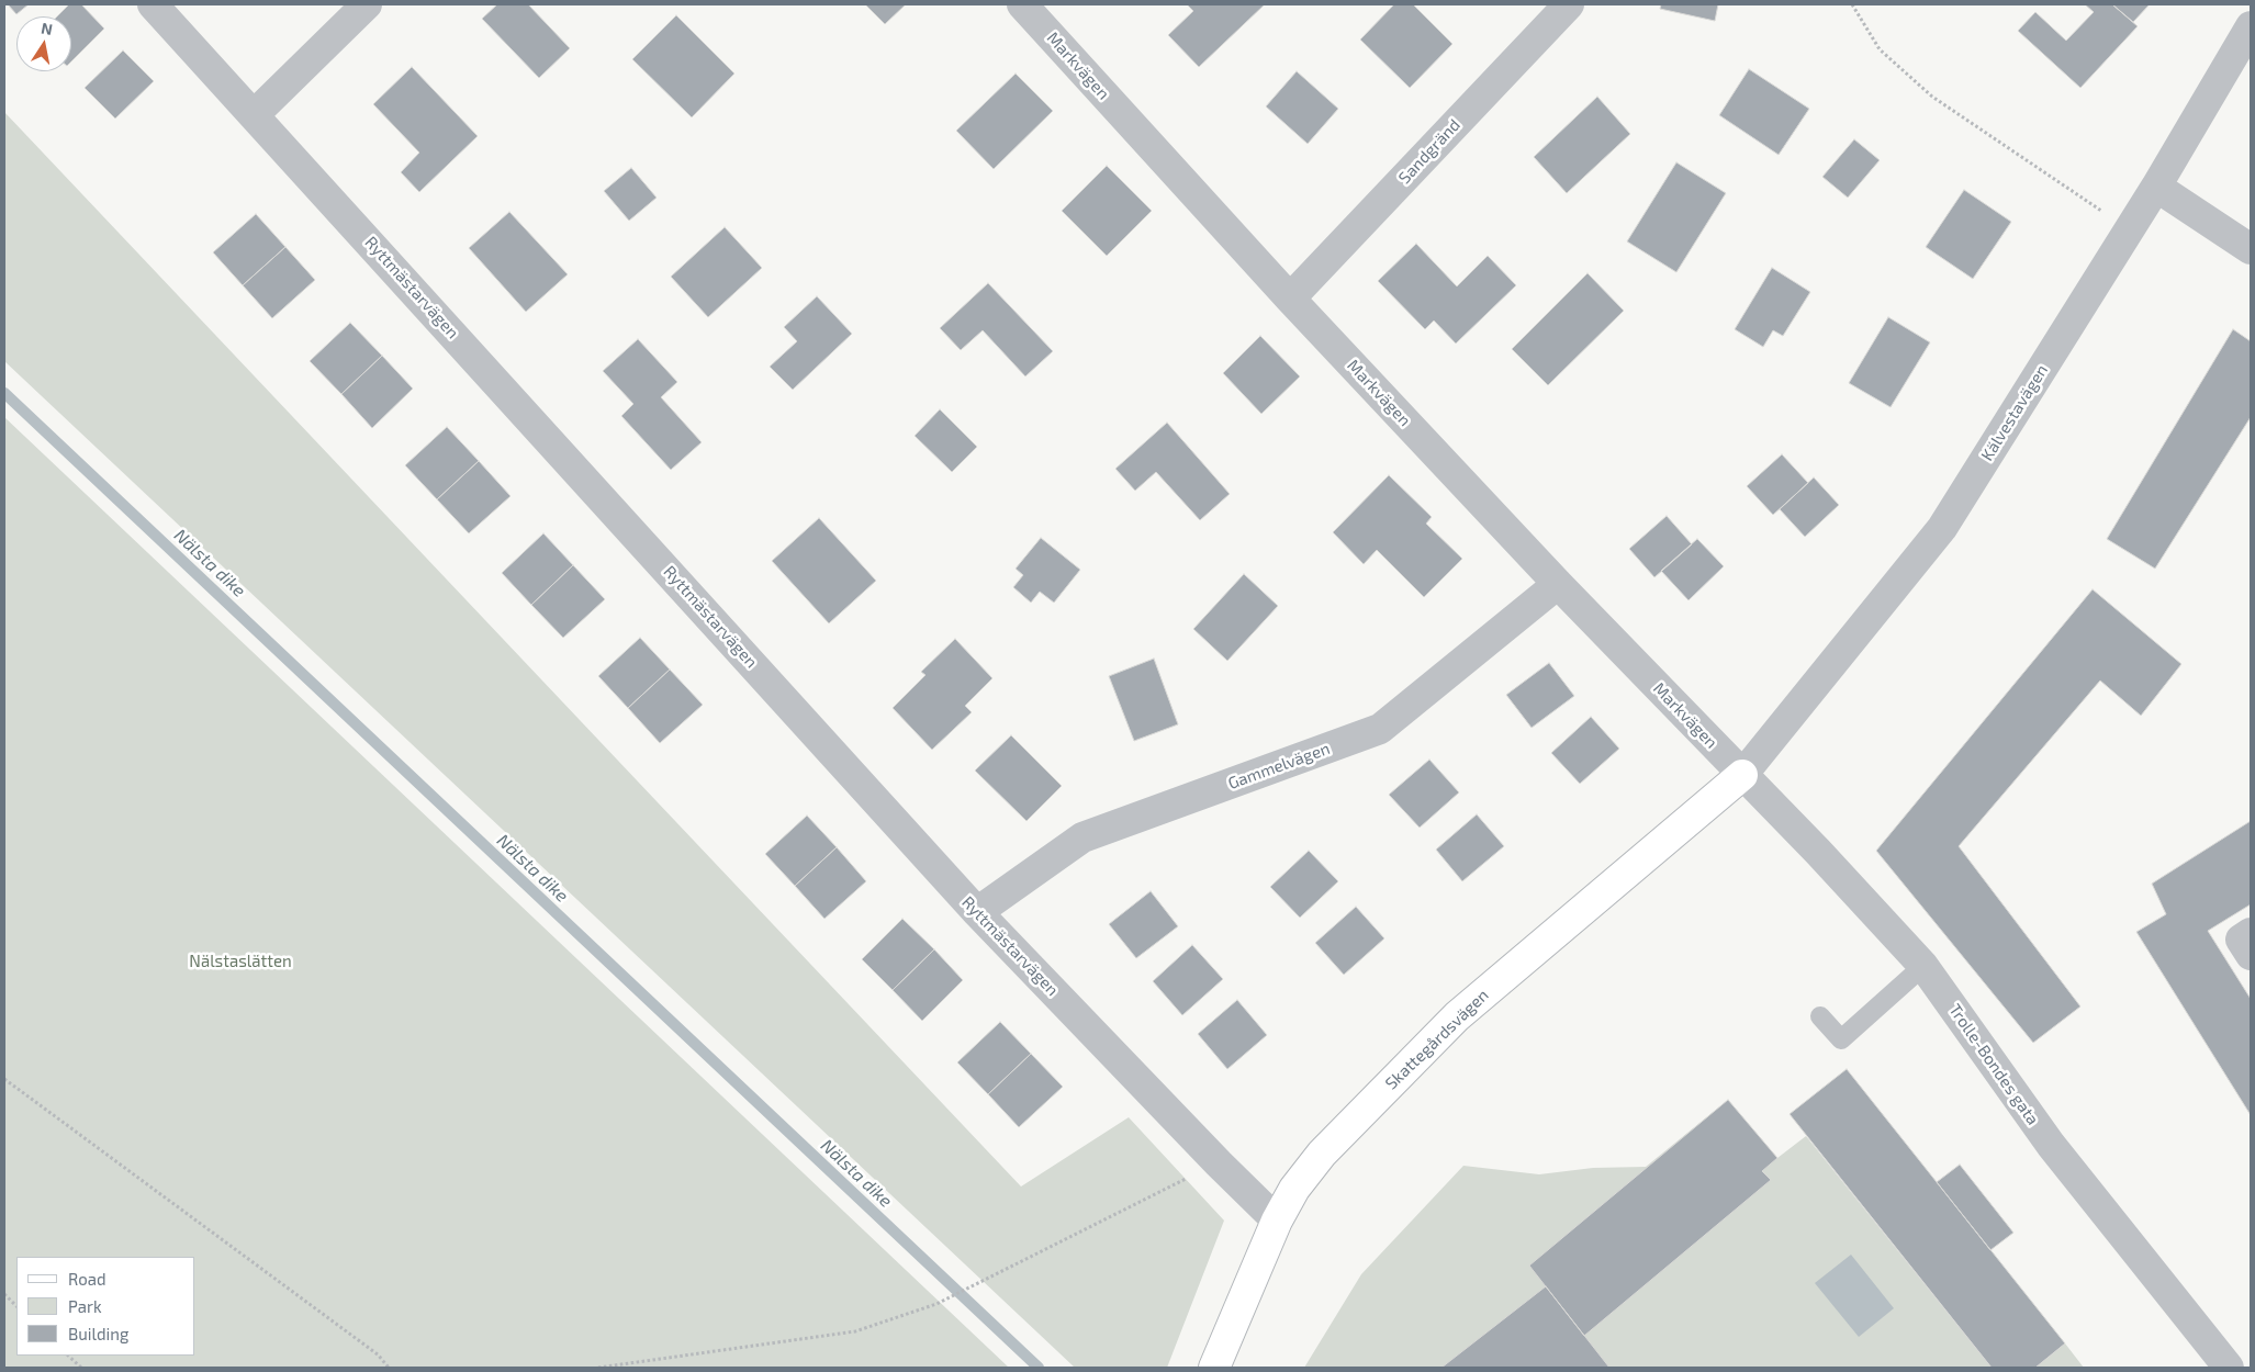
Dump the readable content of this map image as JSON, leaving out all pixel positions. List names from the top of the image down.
{
  "streets": {
    "street": [
      "Markvägen",
      "Sandgränd",
      "Ryttmästarvägen",
      "Kälvestavägen",
      "Gammelvägen",
      "Skattegårdsvägen",
      "Trolle-Bondes gata"
    ]
  },
  "crossings": [
    ["Markvägen", "Sandgränd"],
    ["Markvägen", "Kälvestavägen"],
    ["Markvägen", "Gammelvägen"],
    ["Markvägen", "Skattegårdsvägen"],
    ["Markvägen", "Trolle-Bondes gata"],
    ["Ryttmästarvägen", "Gammelvägen"],
    ["Ryttmästarvägen", "Skattegårdsvägen"],
    ["Kälvestavägen", "Skattegårdsvägen"],
    ["Kälvestavägen", "Trolle-Bondes gata"],
    ["Skattegårdsvägen", "Trolle-Bondes gata"]
  ],
  "water": ["Nälsta dike"],
  "parks": ["Nälstaslätten"],
  "legend": ["Road", "Park", "Building"],
  "north": "top"
}
